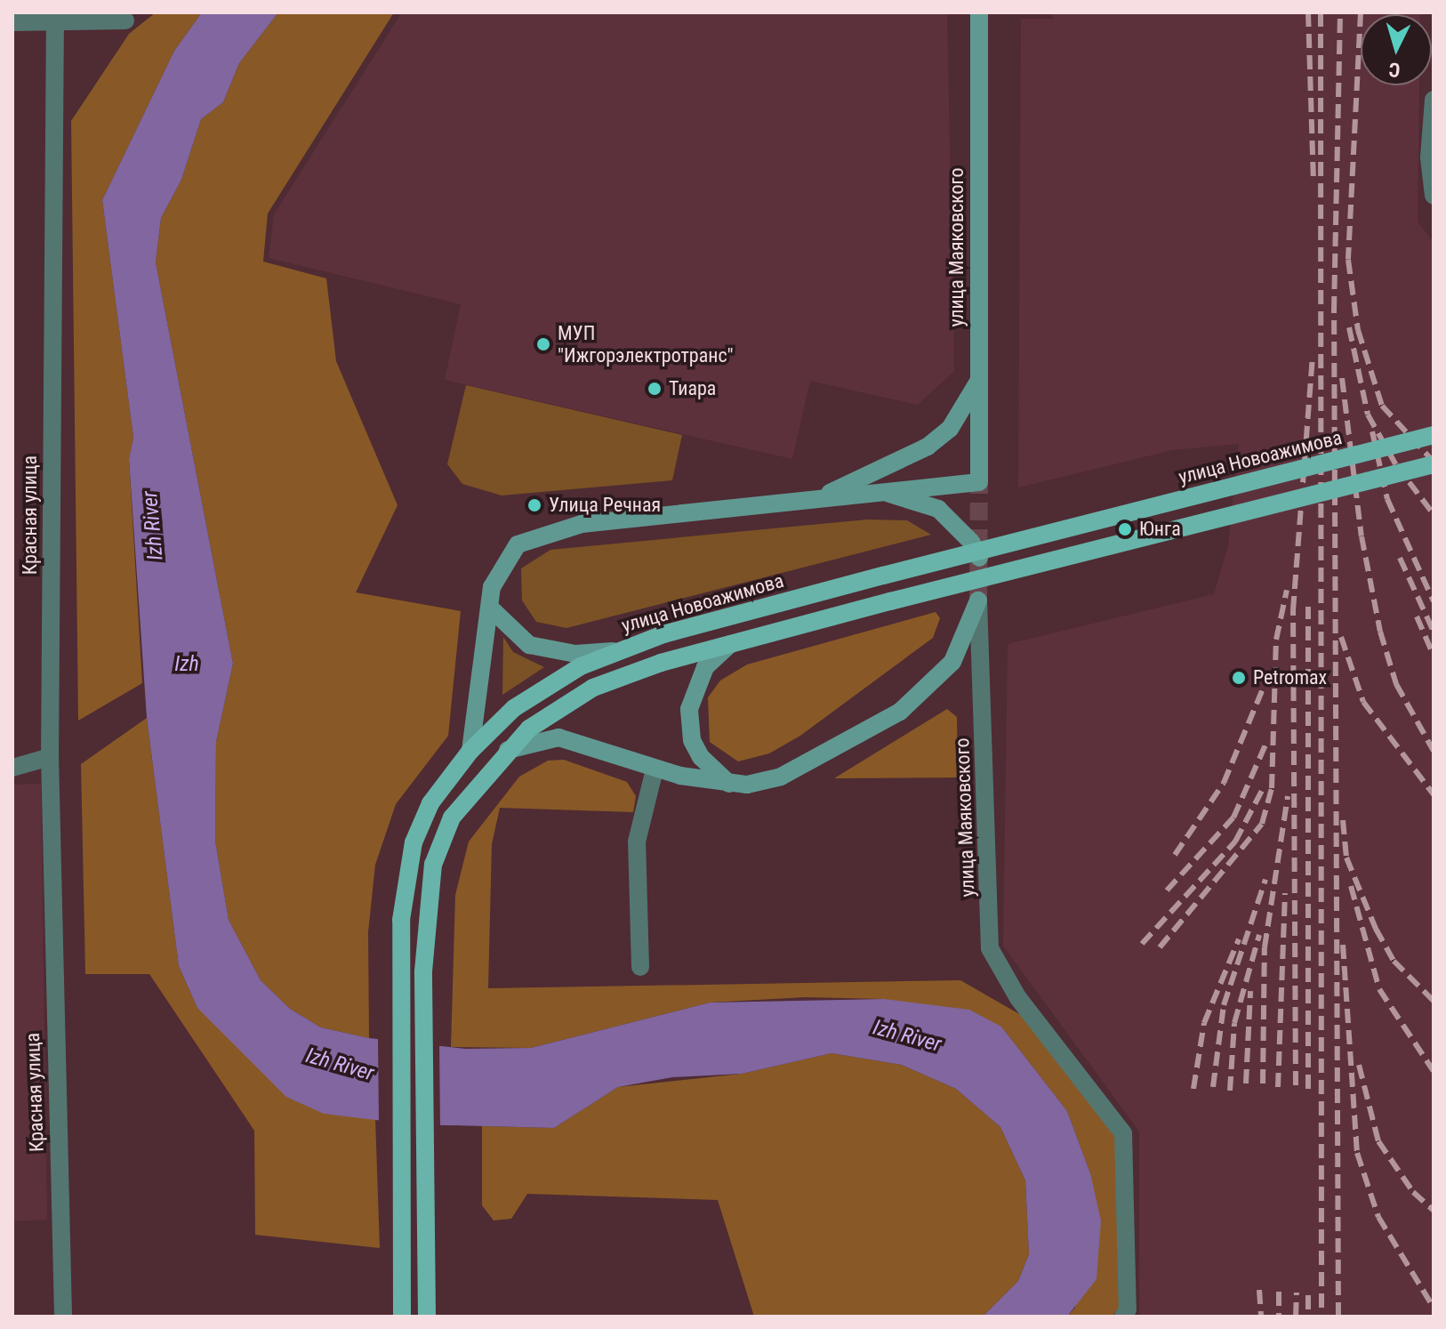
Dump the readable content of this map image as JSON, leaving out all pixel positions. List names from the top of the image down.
{
  "streets": {
    "main road": ["улица Маяковского", "улица Новоажимова"],
    "street": ["Красная улица"]
  },
  "water": ["Izh River", "Izh"],
  "places": [
    "МУП \"Ижгорэлектротранс\"",
    "Тиара",
    "Улица Речная",
    "Юнга",
    "Petromax"
  ],
  "north": "bottom"
}
